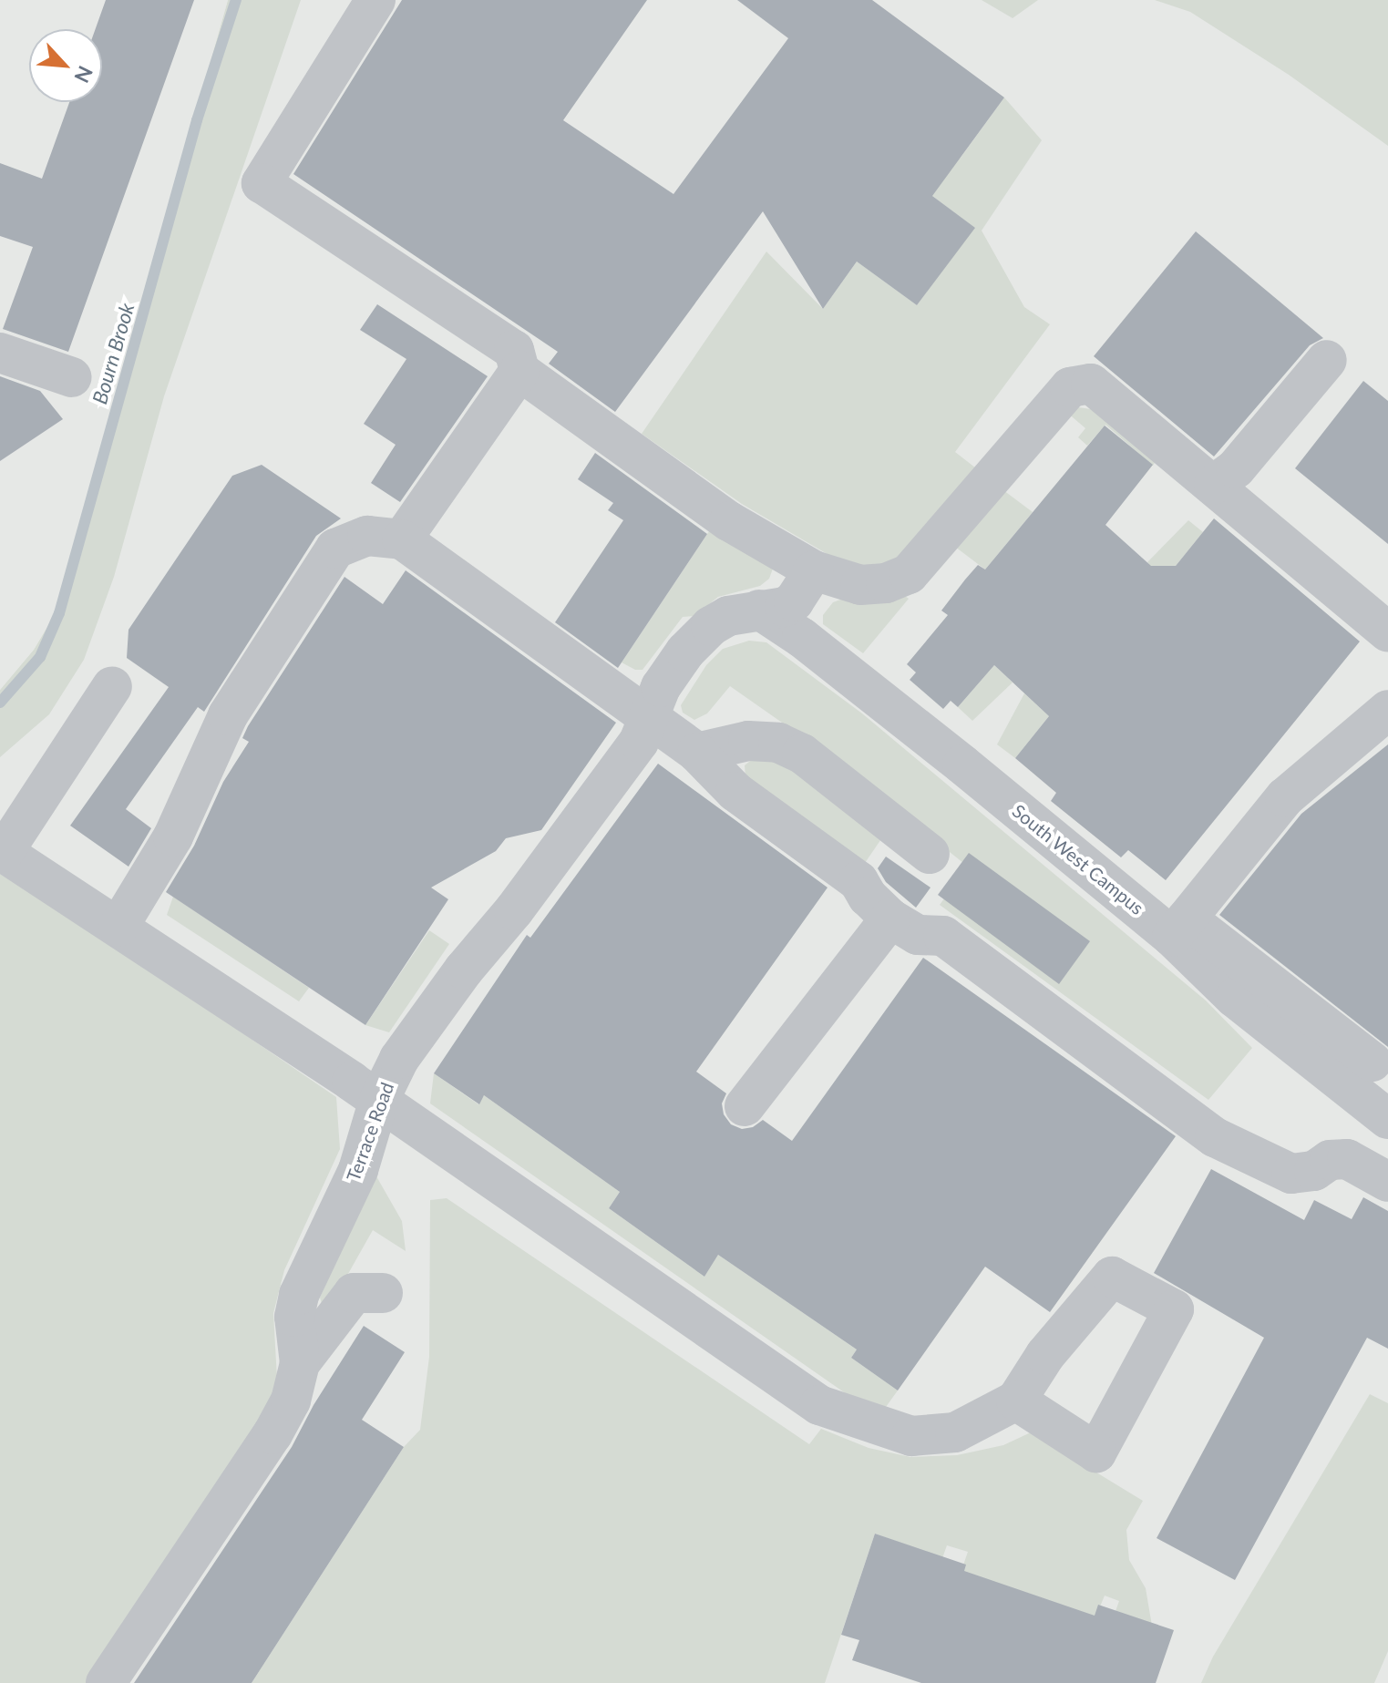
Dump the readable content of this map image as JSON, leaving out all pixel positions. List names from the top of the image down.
{
  "streets": {
    "street": ["South West Campus", "Terrace Road"]
  },
  "crossings": [
    ["South West Campus", "Terrace Road"]
  ],
  "water": ["Bourn Brook"],
  "north": "bottom right"
}
